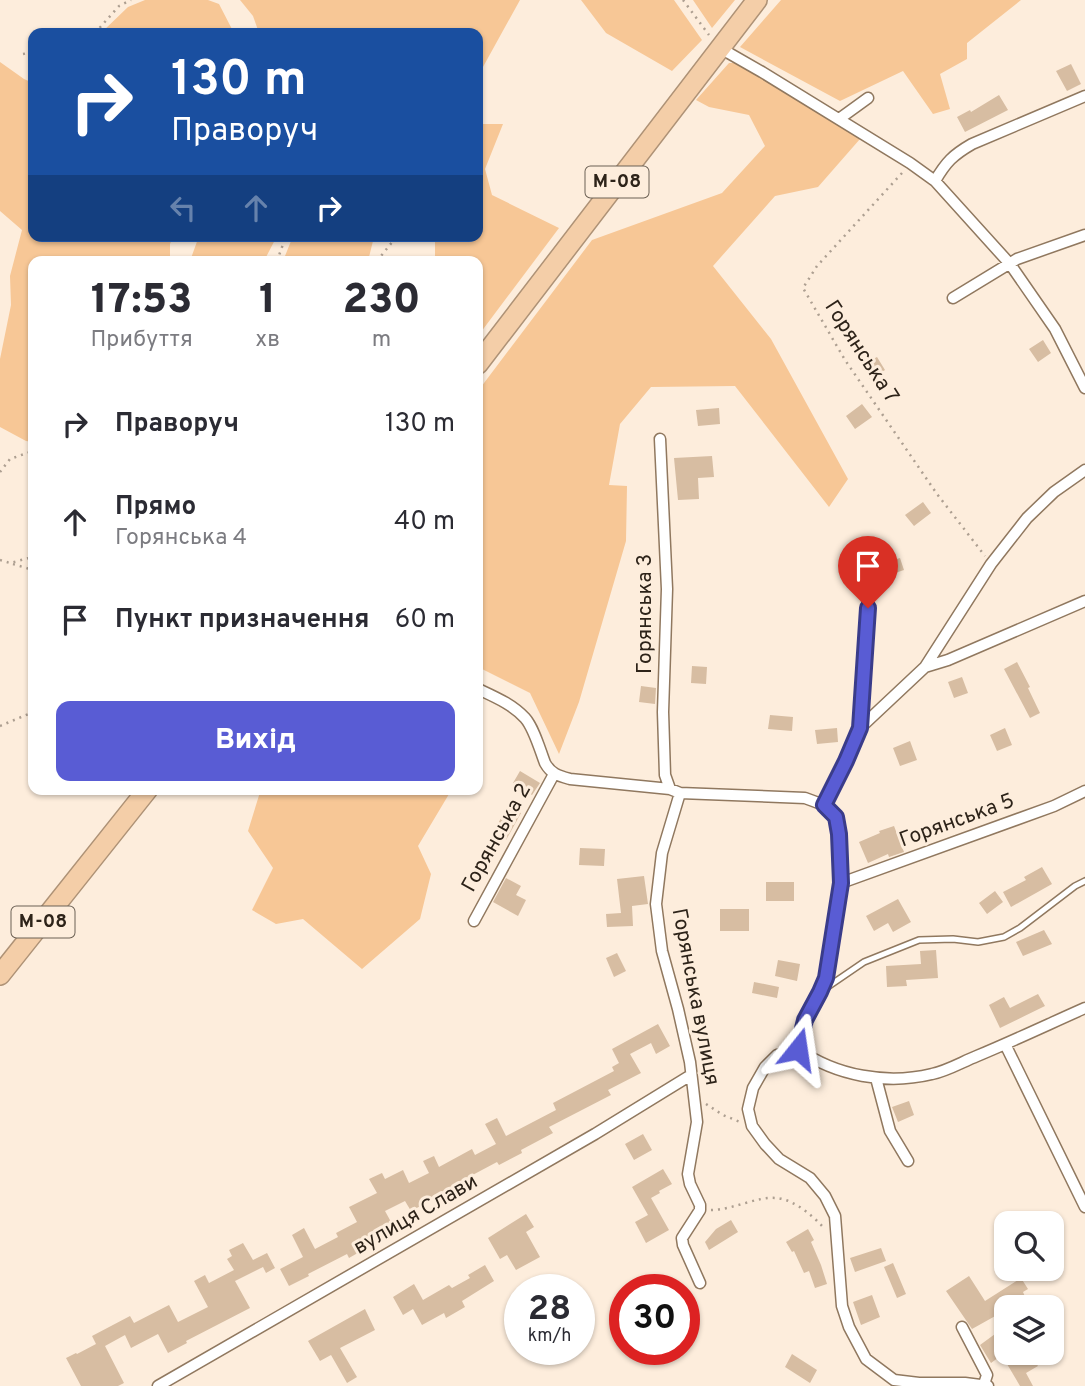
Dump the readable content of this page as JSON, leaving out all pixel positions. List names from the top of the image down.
{
  "streets": {
    "highway": ["М-08"],
    "street": [
      "Горянська 3",
      "Горянська 5",
      "Горянська 2",
      "Горянська вулиця",
      "вулиця Слави"
    ],
    "path": ["Горянська 7"]
  },
  "crossings": [
    ["Горянська 3", "Горянська вулиця"],
    ["Горянська вулиця", "вулиця Слави"]
  ],
  "page": {
    "turn": ["130 m", "Праворуч"],
    "eta": [
      "17:53",
      "Прибуття",
      "1",
      "хв",
      "230",
      "m"
    ],
    "list": [
      {
        "name": "Праворуч",
        "value": "130 m"
      },
      {
        "name": "Прямо",
        "note": "Горянська 4",
        "value": "40 m"
      },
      {
        "name": "Пункт призначення",
        "value": "60 m"
      }
    ],
    "buttons": "Вихід",
    "speed": "28 km/h",
    "limit": "30"
  }
}
